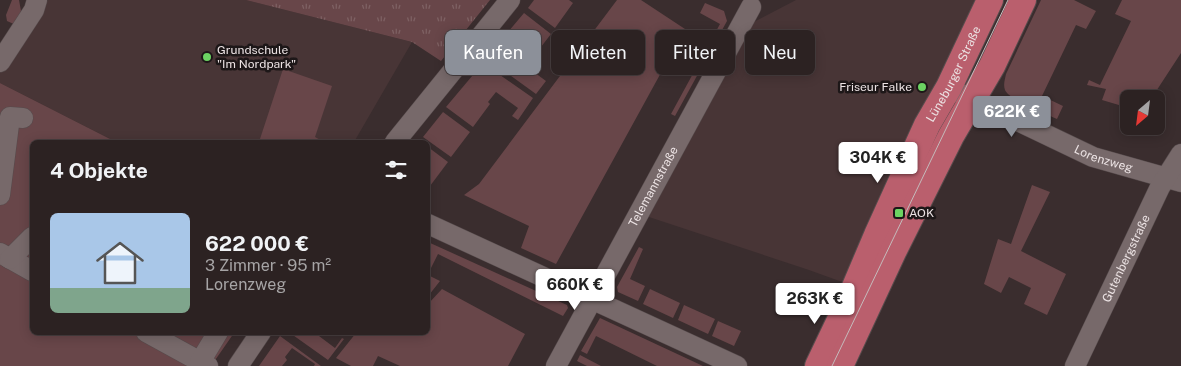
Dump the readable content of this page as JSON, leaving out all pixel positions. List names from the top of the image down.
{
  "streets": {
    "main road": ["Lüneburger Straße"],
    "street": ["Lorenzweg", "Telemannstraße", "Gutenbergstraße"]
  },
  "crossings": [
    ["Lüneburger Straße", "Lorenzweg"],
    ["Lorenzweg", "Gutenbergstraße"]
  ],
  "places": {
    "other": ["Grundschule \"Im Nordpark\"", "Friseur Falke"],
    "transit": ["AOK"]
  },
  "north": "bottom left",
  "page": {
    "chip": [
      "Kaufen",
      "Mieten",
      "Filter",
      "Neu"
    ],
    "price": [
      "622K €",
      "304K €",
      "660K €",
      "263K €"
    ],
    "heading": "4 Objekte",
    "list": [
      {
        "name": "622 000 €",
        "note": "3 Zimmer · 95 m² · Lorenzweg"
      }
    ]
  }
}
